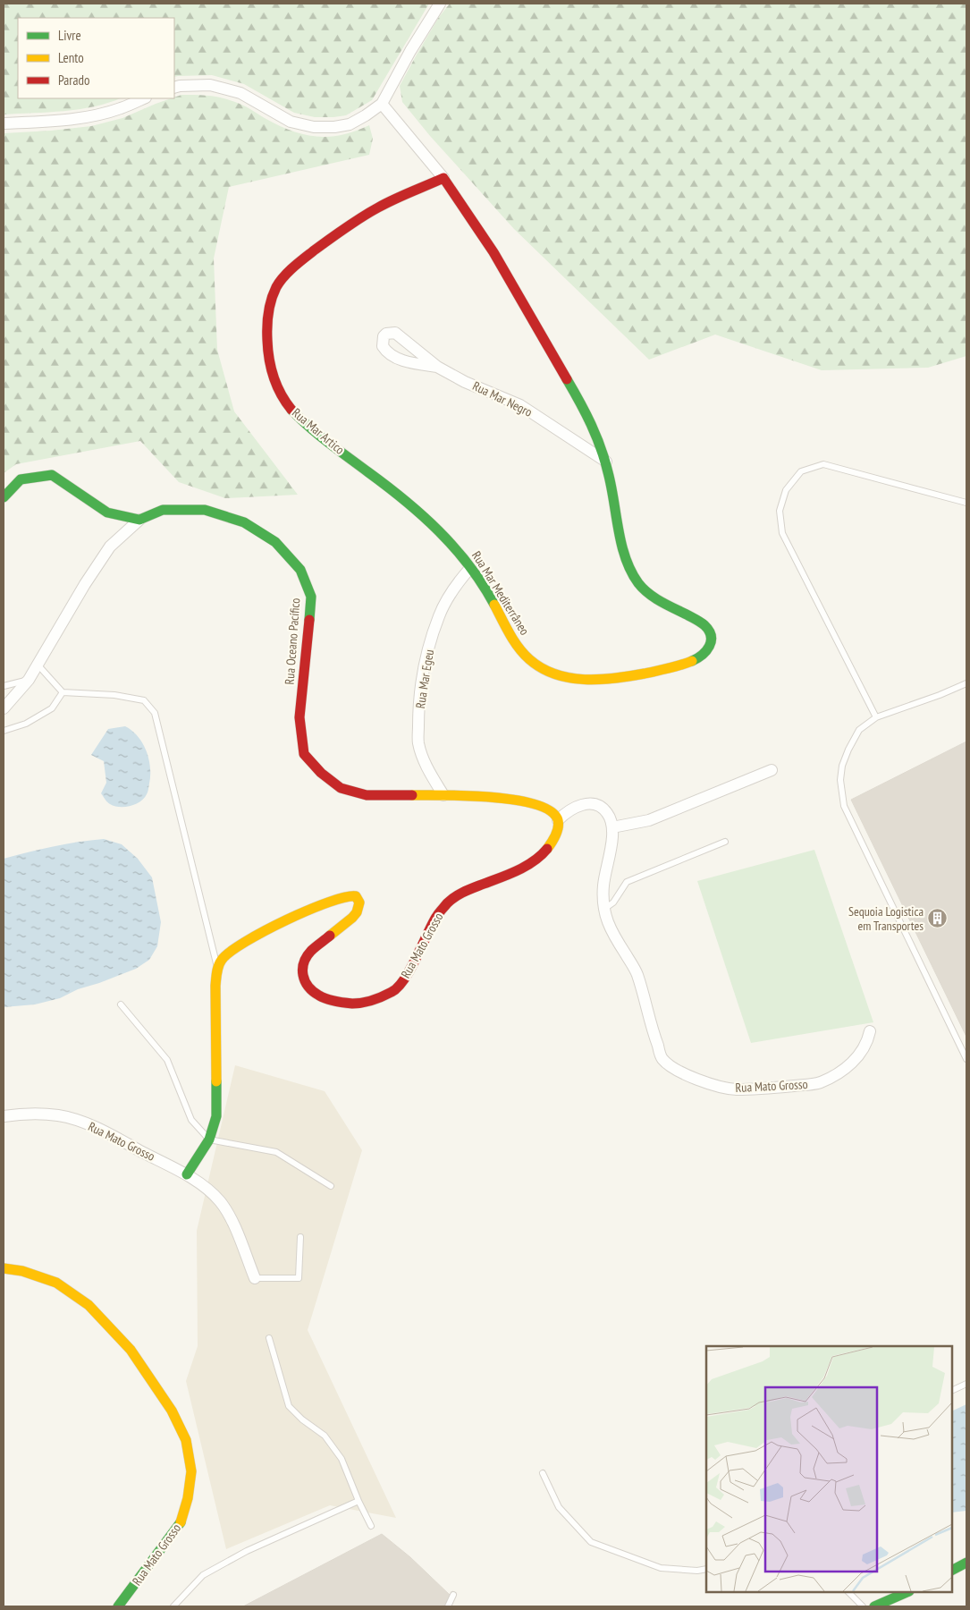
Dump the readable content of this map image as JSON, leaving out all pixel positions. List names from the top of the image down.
{
  "streets": {
    "street": [
      "Rua Mar Negro",
      "Rua Mar Artico",
      "Rua Mar Mediterrâneo",
      "Rua Oceano Pacífico",
      "Rua Mar Egeu",
      "Rua Mato Grosso"
    ]
  },
  "crossings": [
    ["Rua Mar Negro", "Rua Mar Mediterrâneo"],
    ["Rua Mar Artico", "Rua Mar Mediterrâneo"],
    ["Rua Mar Mediterrâneo", "Rua Mar Egeu"],
    ["Rua Oceano Pacífico", "Rua Mar Egeu"],
    ["Rua Oceano Pacífico", "Rua Mato Grosso"]
  ],
  "places": {
    "building": ["Sequoia Logistica em Transportes"]
  },
  "legend": ["Livre", "Lento", "Parado"]
}
